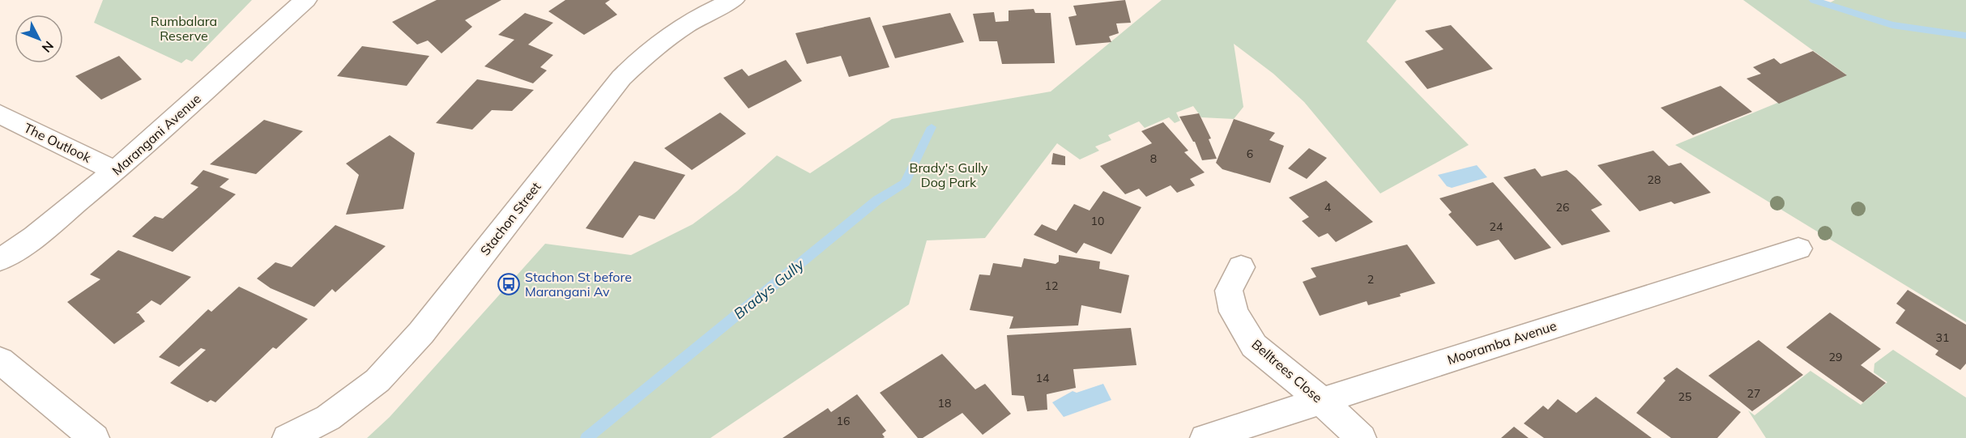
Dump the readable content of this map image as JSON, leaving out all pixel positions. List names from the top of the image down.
{
  "streets": {
    "street": [
      "Marangani Avenue",
      "The Outlook",
      "Stachon Street",
      "Mooramba Avenue",
      "Belltrees Close"
    ]
  },
  "crossings": [
    ["Marangani Avenue", "The Outlook"],
    ["Mooramba Avenue", "Belltrees Close"]
  ],
  "water": ["Bradys Gully"],
  "parks": ["Rumbalara Reserve", "Brady's Gully Dog Park"],
  "places": {
    "bus stop": ["Stachon St before Marangani Av"]
  },
  "house_numbers": [
    "6",
    "8",
    "28",
    "4",
    "26",
    "10",
    "24",
    "2",
    "12",
    "31",
    "29",
    "14",
    "27",
    "25",
    "18",
    "16"
  ],
  "north": "bottom right"
}
